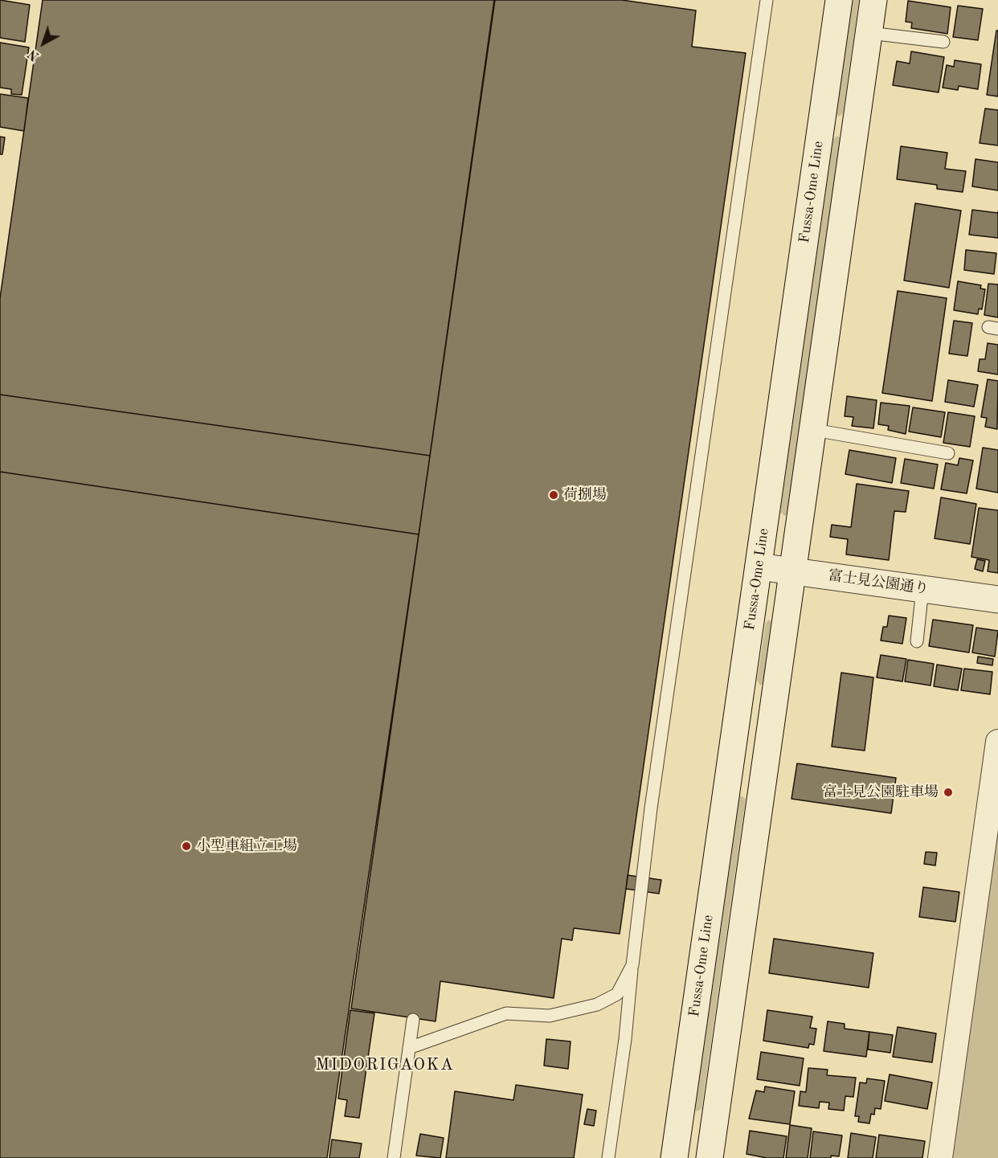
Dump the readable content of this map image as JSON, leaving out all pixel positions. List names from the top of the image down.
{
  "streets": {
    "main road": ["Fussa-Ome Line", "富士見公園通り"]
  },
  "crossings": [
    ["Fussa-Ome Line", "富士見公園通り"]
  ],
  "districts": ["MIDORIGAOKA"],
  "places": ["荷捌場", "富士見公園駐車場", "小型車組立工場"],
  "north": "bottom left"
}
